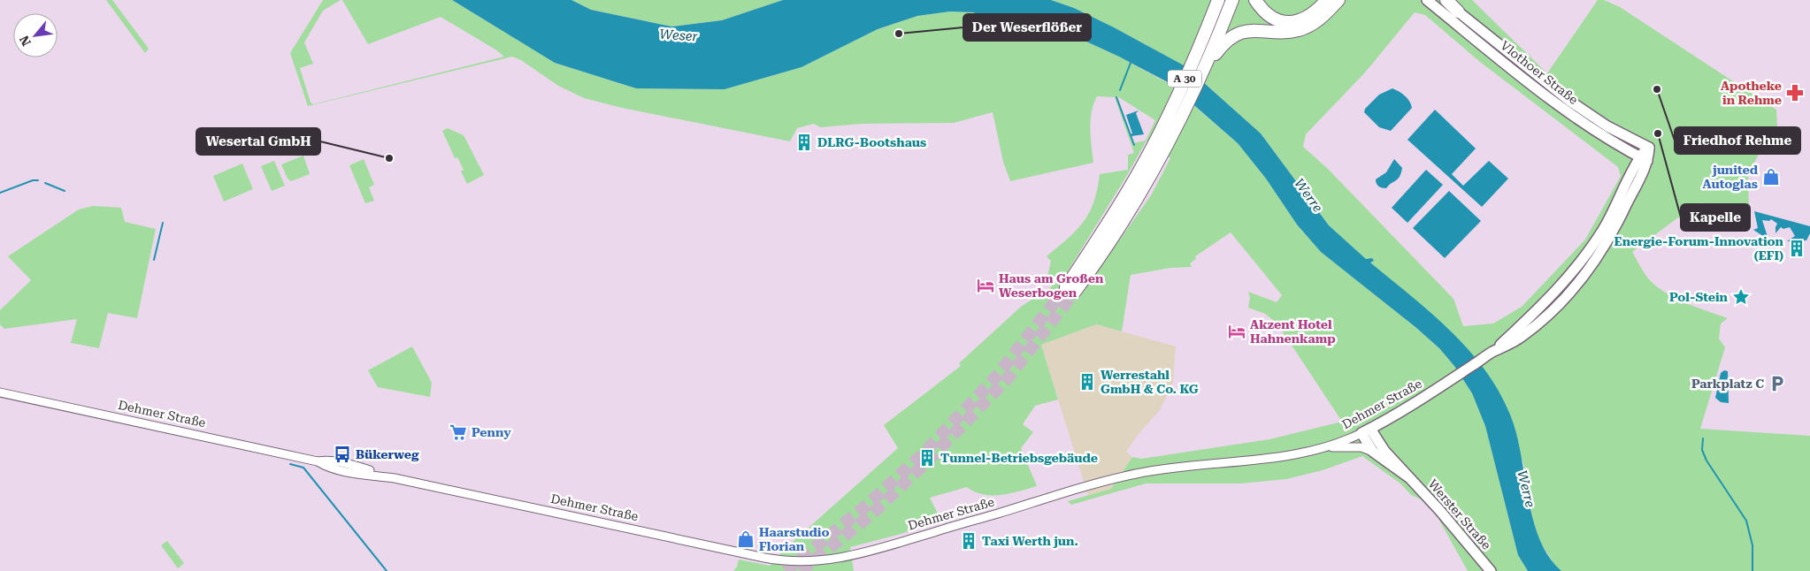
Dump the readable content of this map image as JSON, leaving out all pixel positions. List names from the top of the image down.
{
  "streets": {
    "highway": ["A 30"],
    "main road": ["Vlothoer Straße", "Dehmer Straße", "Werster Straße"]
  },
  "crossings": [
    ["Vlothoer Straße", "Dehmer Straße"],
    ["Dehmer Straße", "Werster Straße"]
  ],
  "water": ["Weser", "Werre"],
  "places": {
    "other": [
      "Der Weserflößer",
      "Friedhof Rehme",
      "Kapelle",
      "Wesertal GmbH"
    ],
    "pharmacy": ["Apotheke in Rehme"],
    "building": [
      "DLRG-Bootshaus",
      "Energie-Forum-Innovation (EFI)",
      "Werrestahl GmbH & Co. KG",
      "Tunnel-Betriebsgebäude",
      "Taxi Werth jun."
    ],
    "shop": ["junited Autoglas", "Haarstudio Florian"],
    "hotel": ["Haus am Großen Weserbogen", "Akzent Hotel Hahnenkamp"],
    "place": ["Pol-Stein"],
    "parking": ["Parkplatz C"],
    "supermarket": ["Penny"],
    "bus stop": ["Bükerweg"]
  },
  "north": "bottom left"
}
